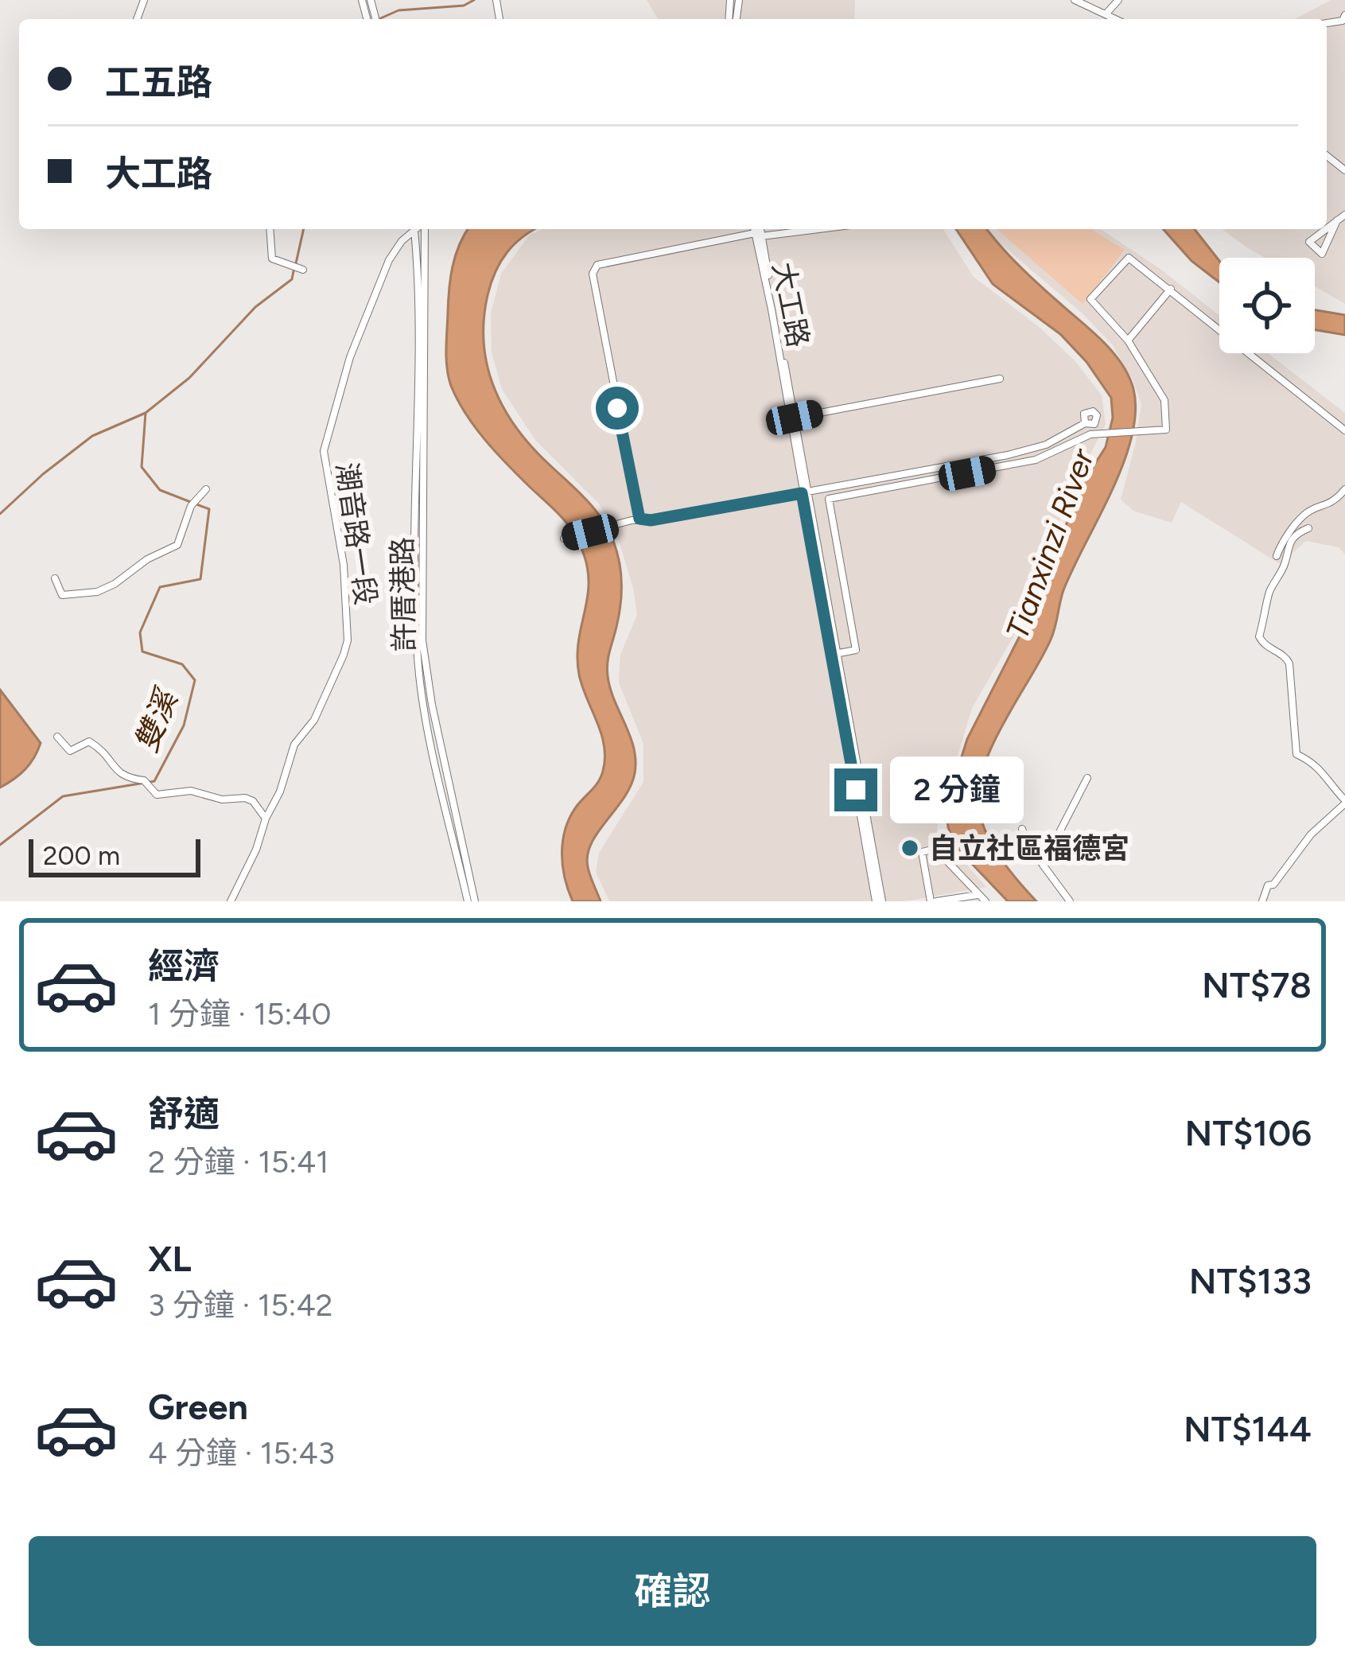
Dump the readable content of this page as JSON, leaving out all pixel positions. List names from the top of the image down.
{
  "streets": {
    "street": ["大工路", "潮音路一段", "許厝港路"]
  },
  "water": ["Tianxinzi River", "雙溪"],
  "places": ["自立社區福德宮"],
  "scale_bar": "200 m",
  "page": {
    "banner": ["工五路", "大工路"],
    "bubble": "2 分鐘",
    "scale": "200 m",
    "list": [
      {
        "name": "經濟",
        "note": "1 分鐘 · 15:40",
        "value": "NT$78"
      },
      {
        "name": "舒適",
        "note": "2 分鐘 · 15:41",
        "value": "NT$106"
      },
      {
        "name": "XL",
        "note": "3 分鐘 · 15:42",
        "value": "NT$133"
      },
      {
        "name": "Green",
        "note": "4 分鐘 · 15:43",
        "value": "NT$144"
      }
    ],
    "buttons": "確認"
  }
}
